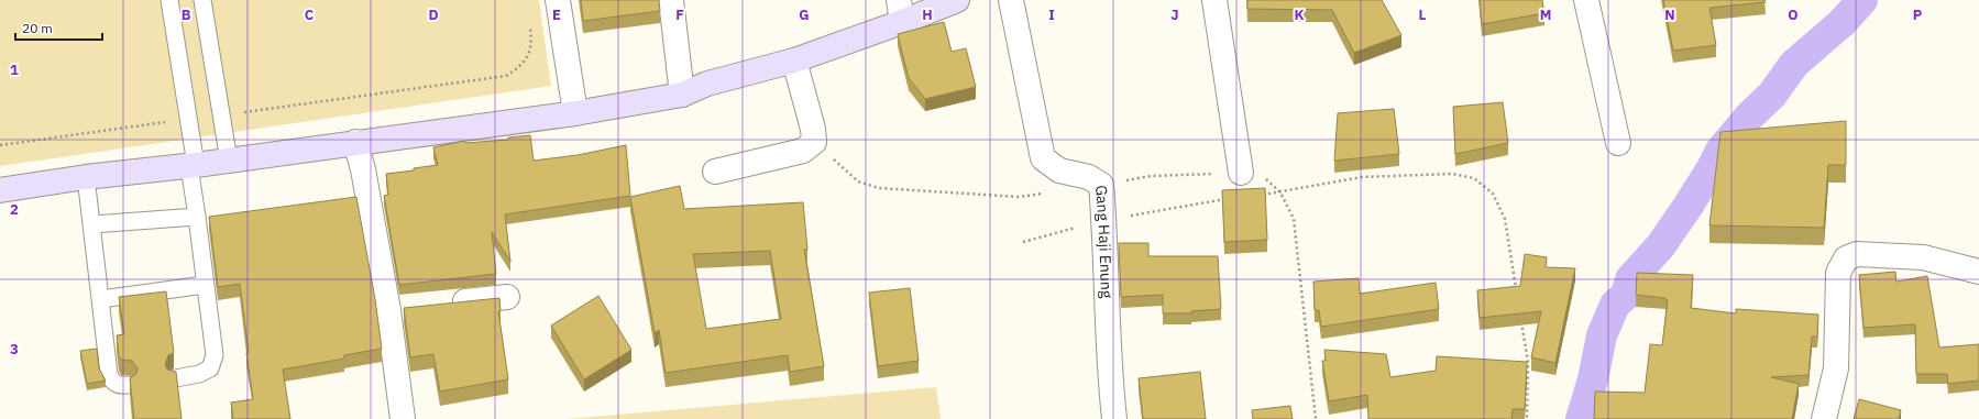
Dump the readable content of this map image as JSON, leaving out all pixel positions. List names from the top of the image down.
{
  "streets": {
    "street": ["Gang Haji Enung"]
  },
  "scale_bar": "20 m",
  "grid": {
    "columns": [
      "B",
      "C",
      "D",
      "E",
      "F",
      "G",
      "H",
      "I",
      "J",
      "K",
      "L",
      "M",
      "N",
      "O",
      "P"
    ],
    "rows": ["1", "2", "3"]
  }
}
